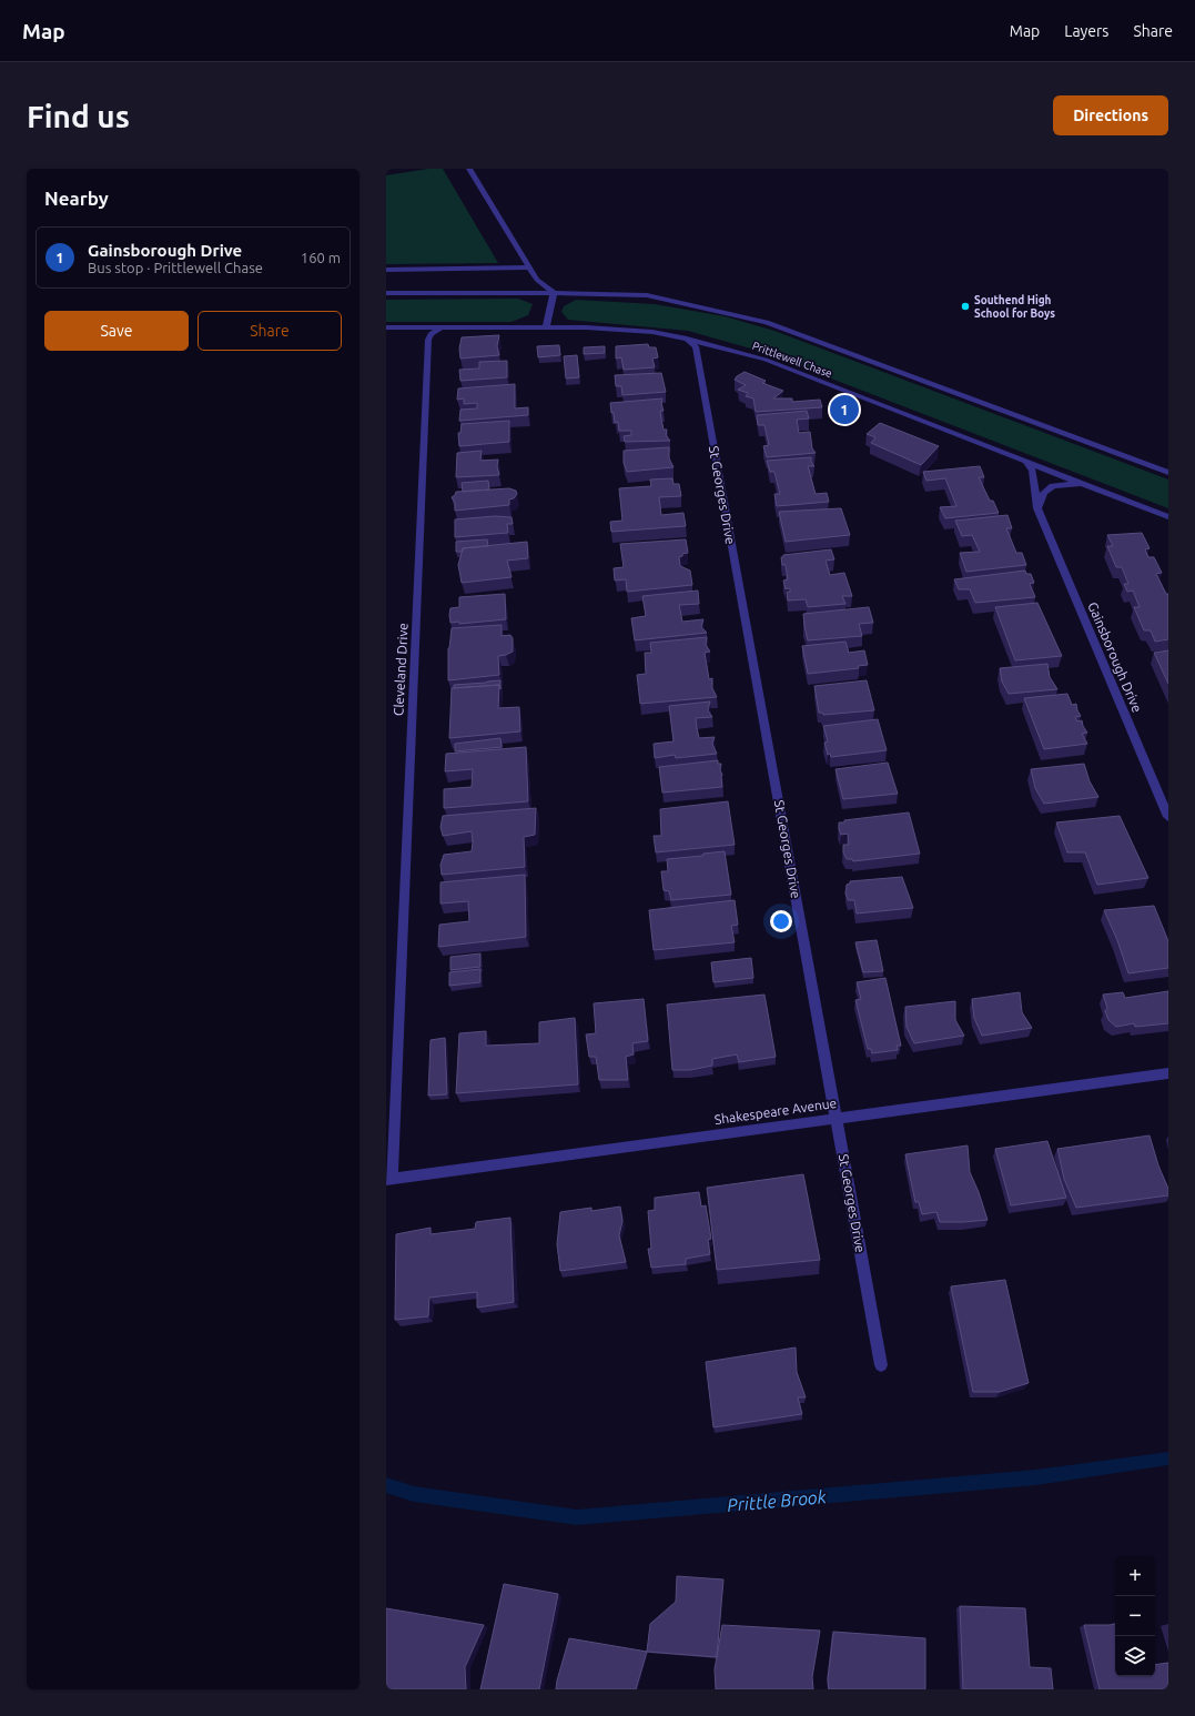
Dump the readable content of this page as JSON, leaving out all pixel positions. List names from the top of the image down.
{
  "streets": {
    "street": [
      "Prittlewell Chase",
      "St Georges Drive",
      "Gainsborough Drive",
      "Cleveland Drive",
      "Shakespeare Avenue"
    ]
  },
  "crossings": [
    ["Prittlewell Chase", "St Georges Drive"],
    ["Prittlewell Chase", "Gainsborough Drive"],
    ["Prittlewell Chase", "Cleveland Drive"],
    ["St Georges Drive", "Shakespeare Avenue"],
    ["Cleveland Drive", "Shakespeare Avenue"]
  ],
  "water": ["Prittle Brook"],
  "places": ["Southend High School for Boys"],
  "page": {
    "header": "Map",
    "nav": ["Map", "Layers", "Share"],
    "buttons": [
      "Directions",
      ["Save", "Share"]
    ],
    "title": "Find us",
    "heading": "Nearby",
    "list": [
      {
        "mark": "1",
        "name": "Gainsborough Drive",
        "note": "Bus stop · Prittlewell Chase",
        "value": "160 m"
      }
    ],
    "pins": "1",
    "map_buttons": ["+", "−"]
  }
}
